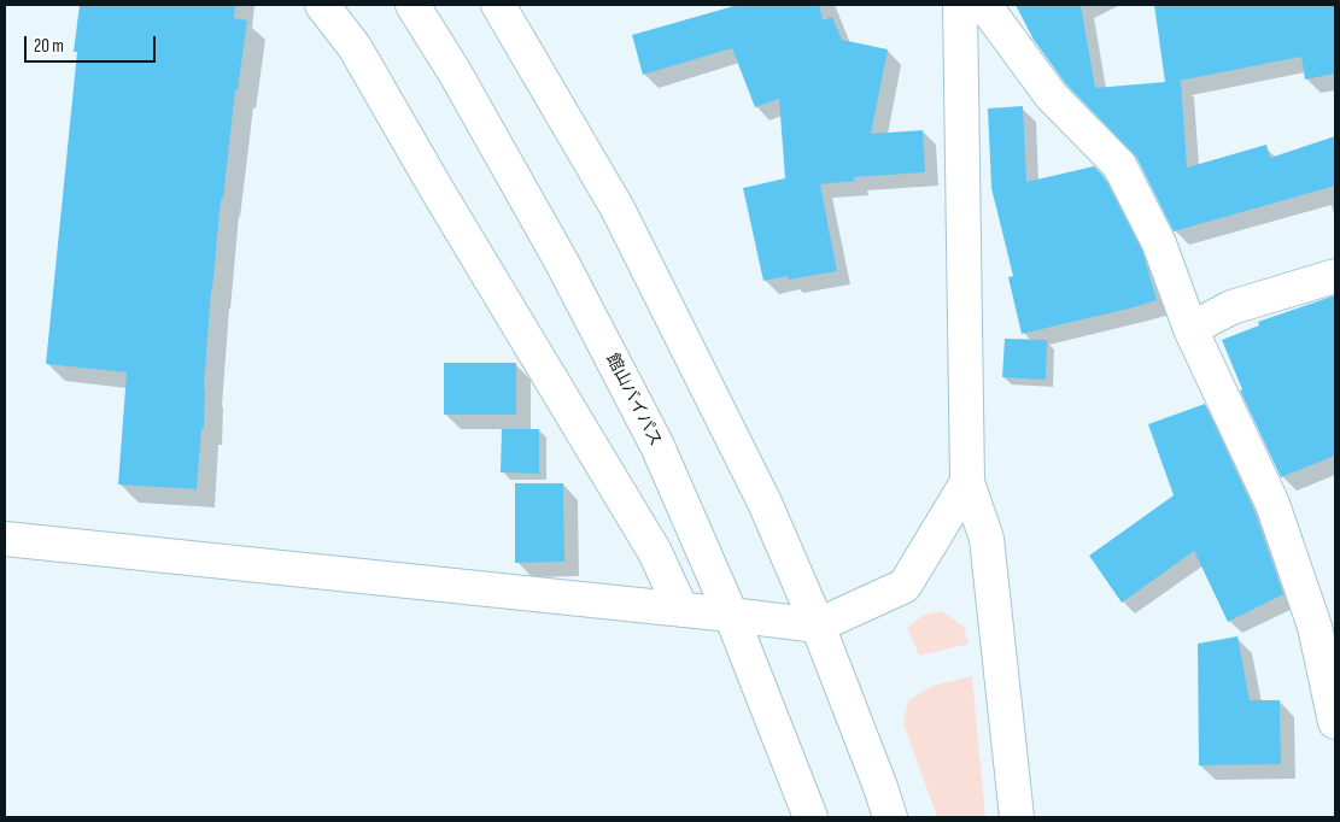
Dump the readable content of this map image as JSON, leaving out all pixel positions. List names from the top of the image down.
{
  "streets": {
    "main road": ["館山バイパス"]
  },
  "scale_bar": "20 m"
}
